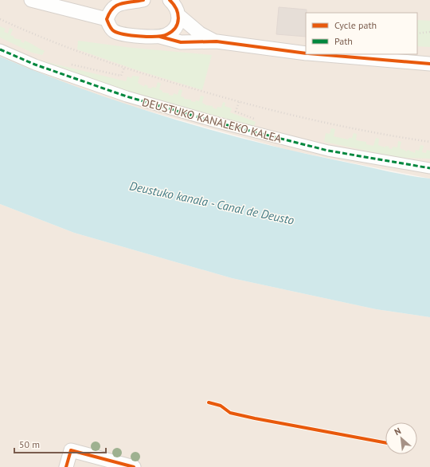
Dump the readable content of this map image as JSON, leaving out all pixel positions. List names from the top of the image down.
{
  "streets": {
    "street": ["DEUSTUKO KANALEKO KALEA"]
  },
  "water": ["Deustuko kanala - Canal de Deusto"],
  "legend": ["Cycle path", "Path"],
  "scale_bar": "50 m",
  "north": "top left"
}
